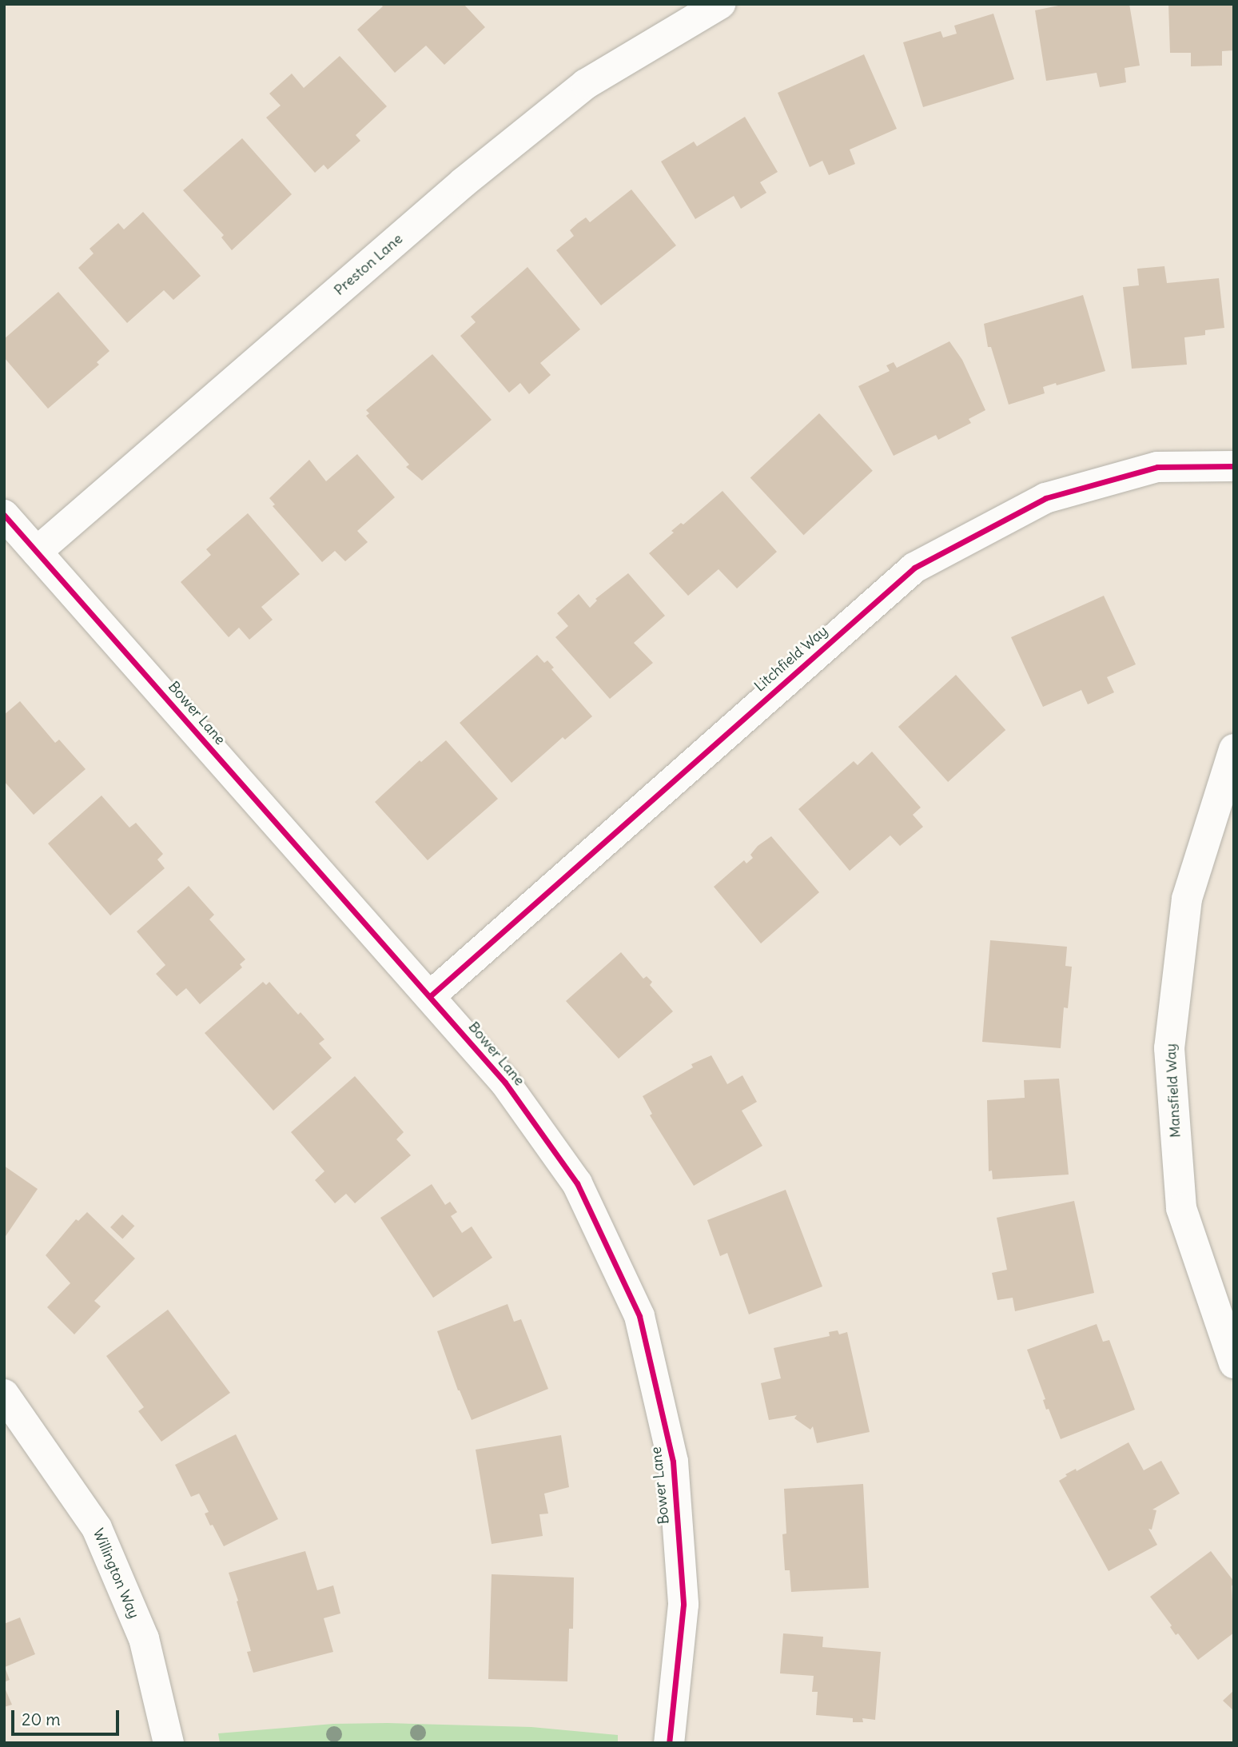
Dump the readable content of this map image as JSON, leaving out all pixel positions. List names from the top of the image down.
{
  "streets": {
    "street": [
      "Preston Lane",
      "Litchfield Way",
      "Bower Lane",
      "Mansfield Way",
      "Willington Way"
    ]
  },
  "crossings": [
    ["Preston Lane", "Bower Lane"],
    ["Litchfield Way", "Bower Lane"]
  ],
  "scale_bar": "20 m"
}
